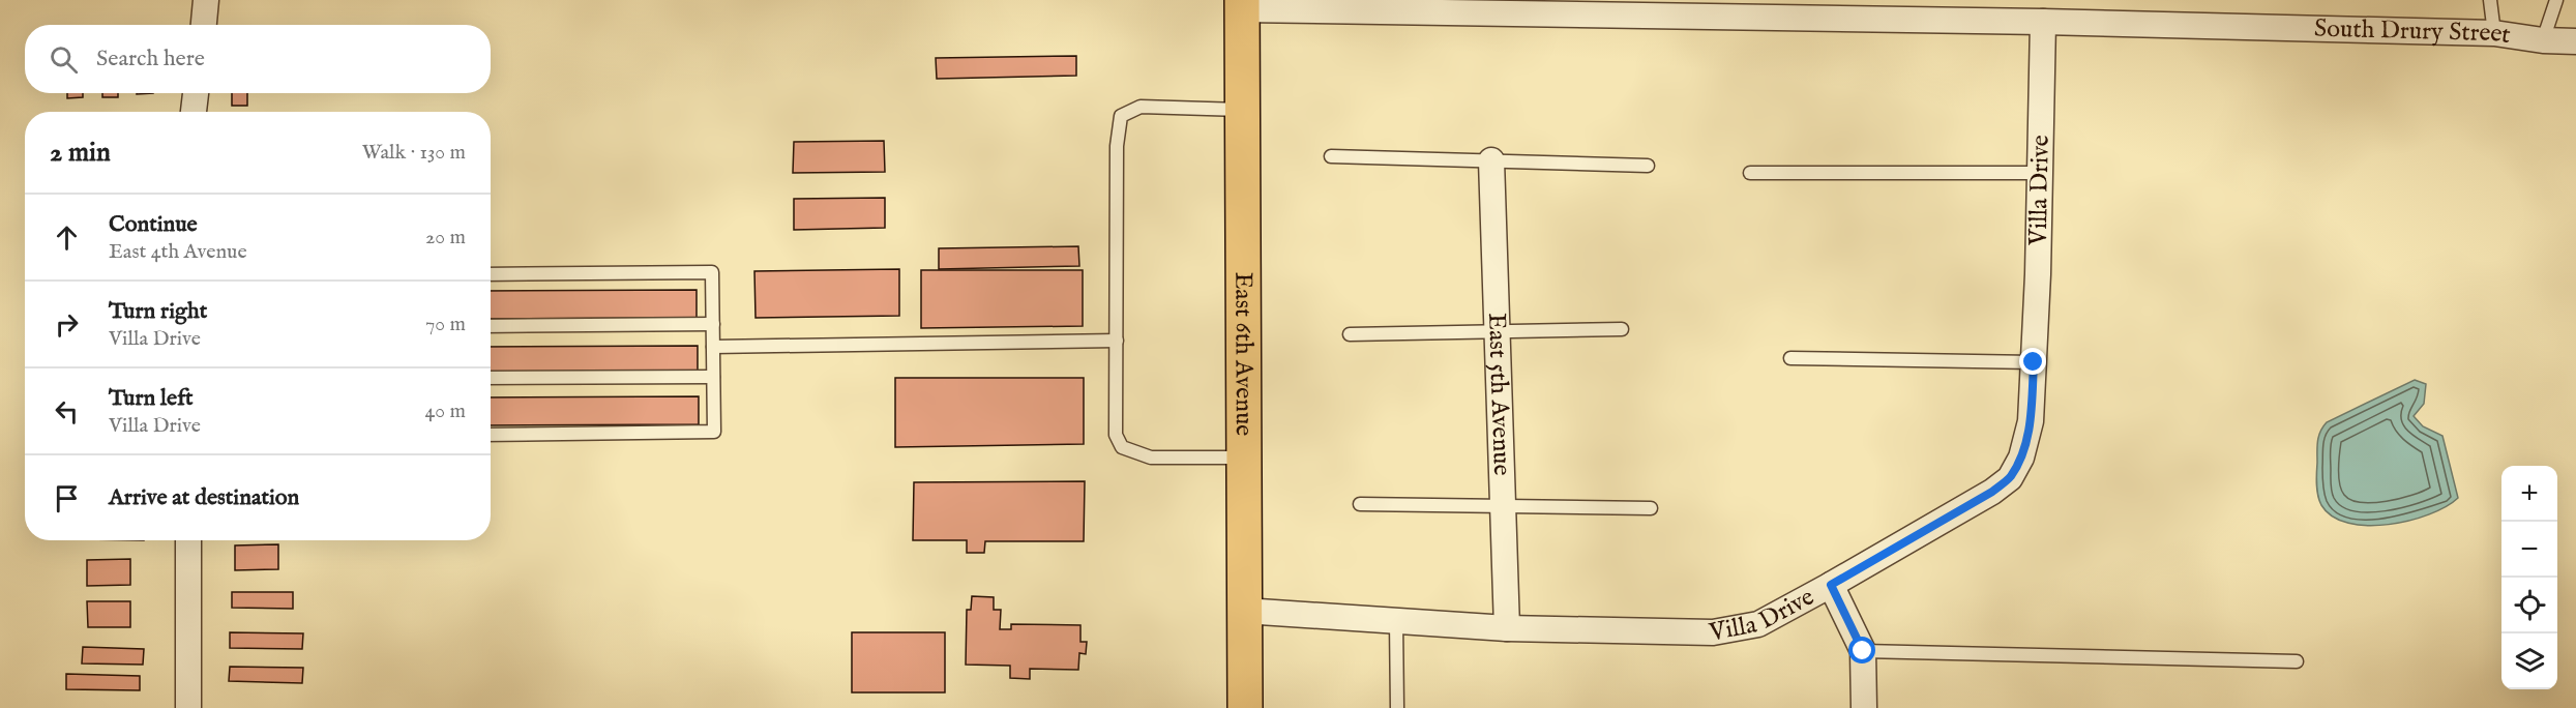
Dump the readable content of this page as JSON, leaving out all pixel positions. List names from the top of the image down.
{
  "streets": {
    "main road": ["East 6th Avenue"],
    "street": ["South Drury Street", "Villa Drive", "East 5th Avenue"]
  },
  "crossings": [
    ["South Drury Street", "Villa Drive"],
    ["South Drury Street", "East 6th Avenue"],
    ["Villa Drive", "East 6th Avenue"],
    ["Villa Drive", "East 5th Avenue"]
  ],
  "page": {
    "search": "Search here",
    "heading": ["2 min", "Walk · 130 m"],
    "list": [
      ["Continue", "East 4th Avenue", "20 m"],
      ["Turn right", "Villa Drive", "70 m"],
      ["Turn left", "Villa Drive", "40 m"],
      "Arrive at destination"
    ],
    "map_buttons": ["+", "−"]
  }
}
